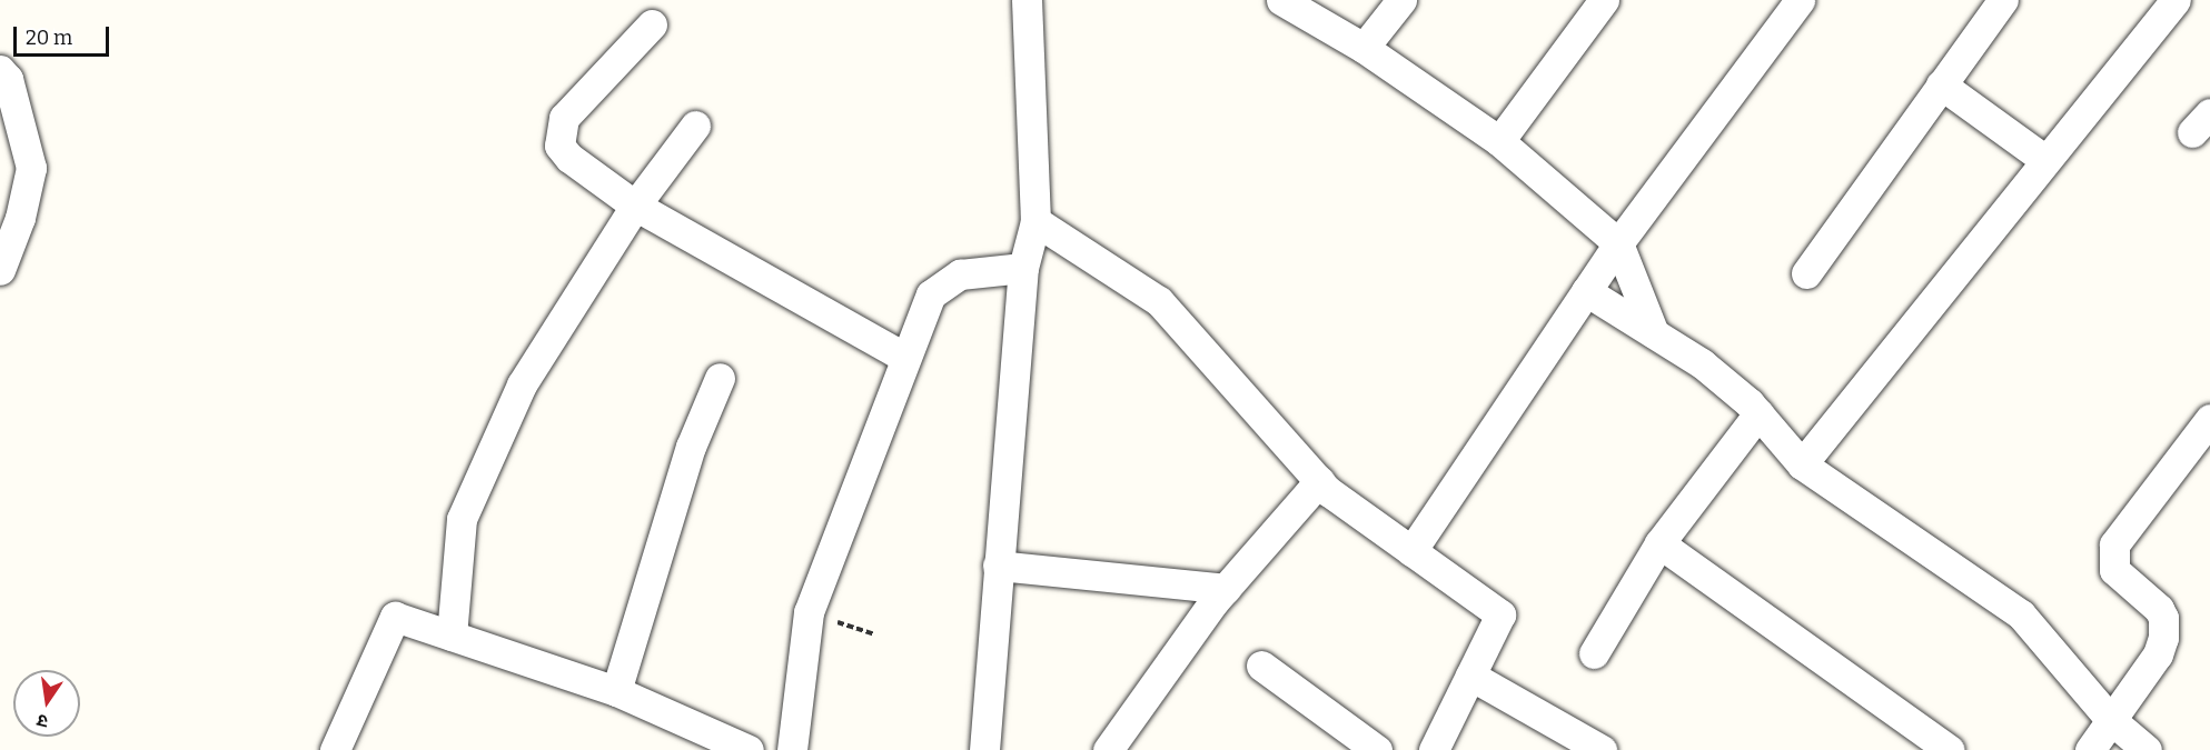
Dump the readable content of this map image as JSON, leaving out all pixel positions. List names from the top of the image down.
{
  "scale_bar": "20 m",
  "north": "bottom"
}
